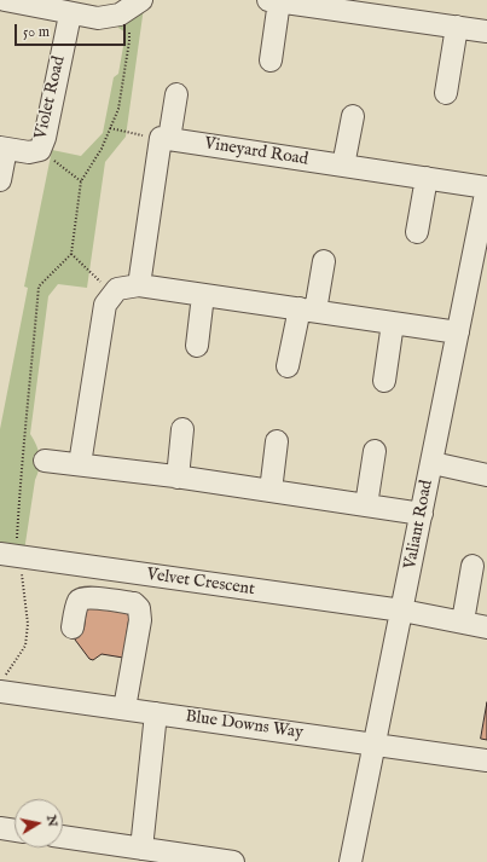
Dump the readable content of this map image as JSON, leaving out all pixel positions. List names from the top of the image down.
{
  "streets": {
    "street": [
      "Violet Road",
      "Vineyard Road",
      "Valiant Road",
      "Velvet Crescent",
      "Blue Downs Way"
    ]
  },
  "crossings": [
    ["Vineyard Road", "Valiant Road"],
    ["Valiant Road", "Velvet Crescent"],
    ["Valiant Road", "Blue Downs Way"]
  ],
  "scale_bar": "50 m",
  "north": "right"
}
